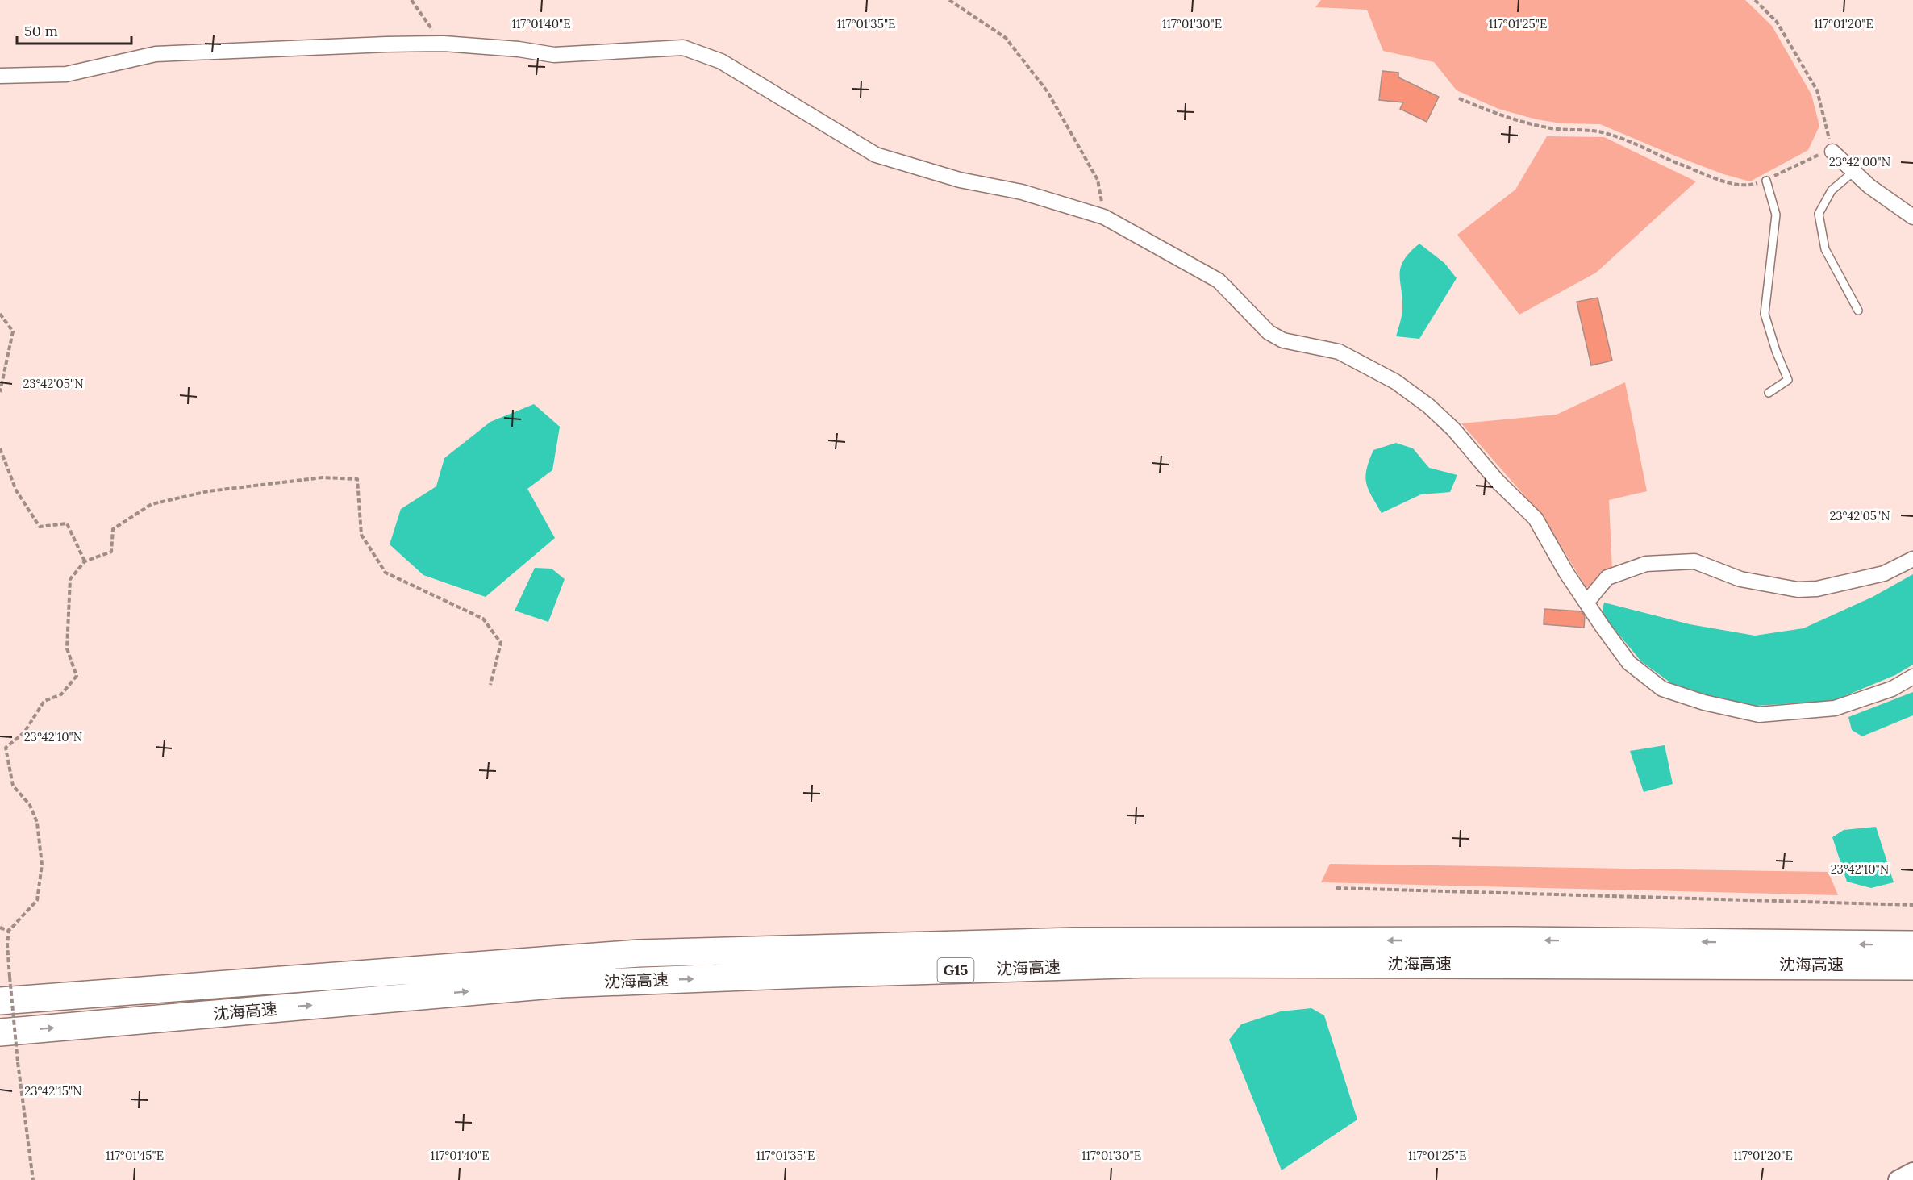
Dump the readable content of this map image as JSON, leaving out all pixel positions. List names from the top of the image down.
{
  "streets": {
    "highway": ["沈海高速", "G15"]
  },
  "scale_bar": "50 m",
  "coordinates": [
    "117°01'40\"E",
    "117°01'35\"E",
    "117°01'30\"E",
    "117°01'25\"E",
    "117°01'20\"E",
    "23°42'00\"N",
    "23°42'05\"N",
    "23°42'10\"N",
    "23°42'15\"N",
    "117°01'45\"E"
  ]
}
